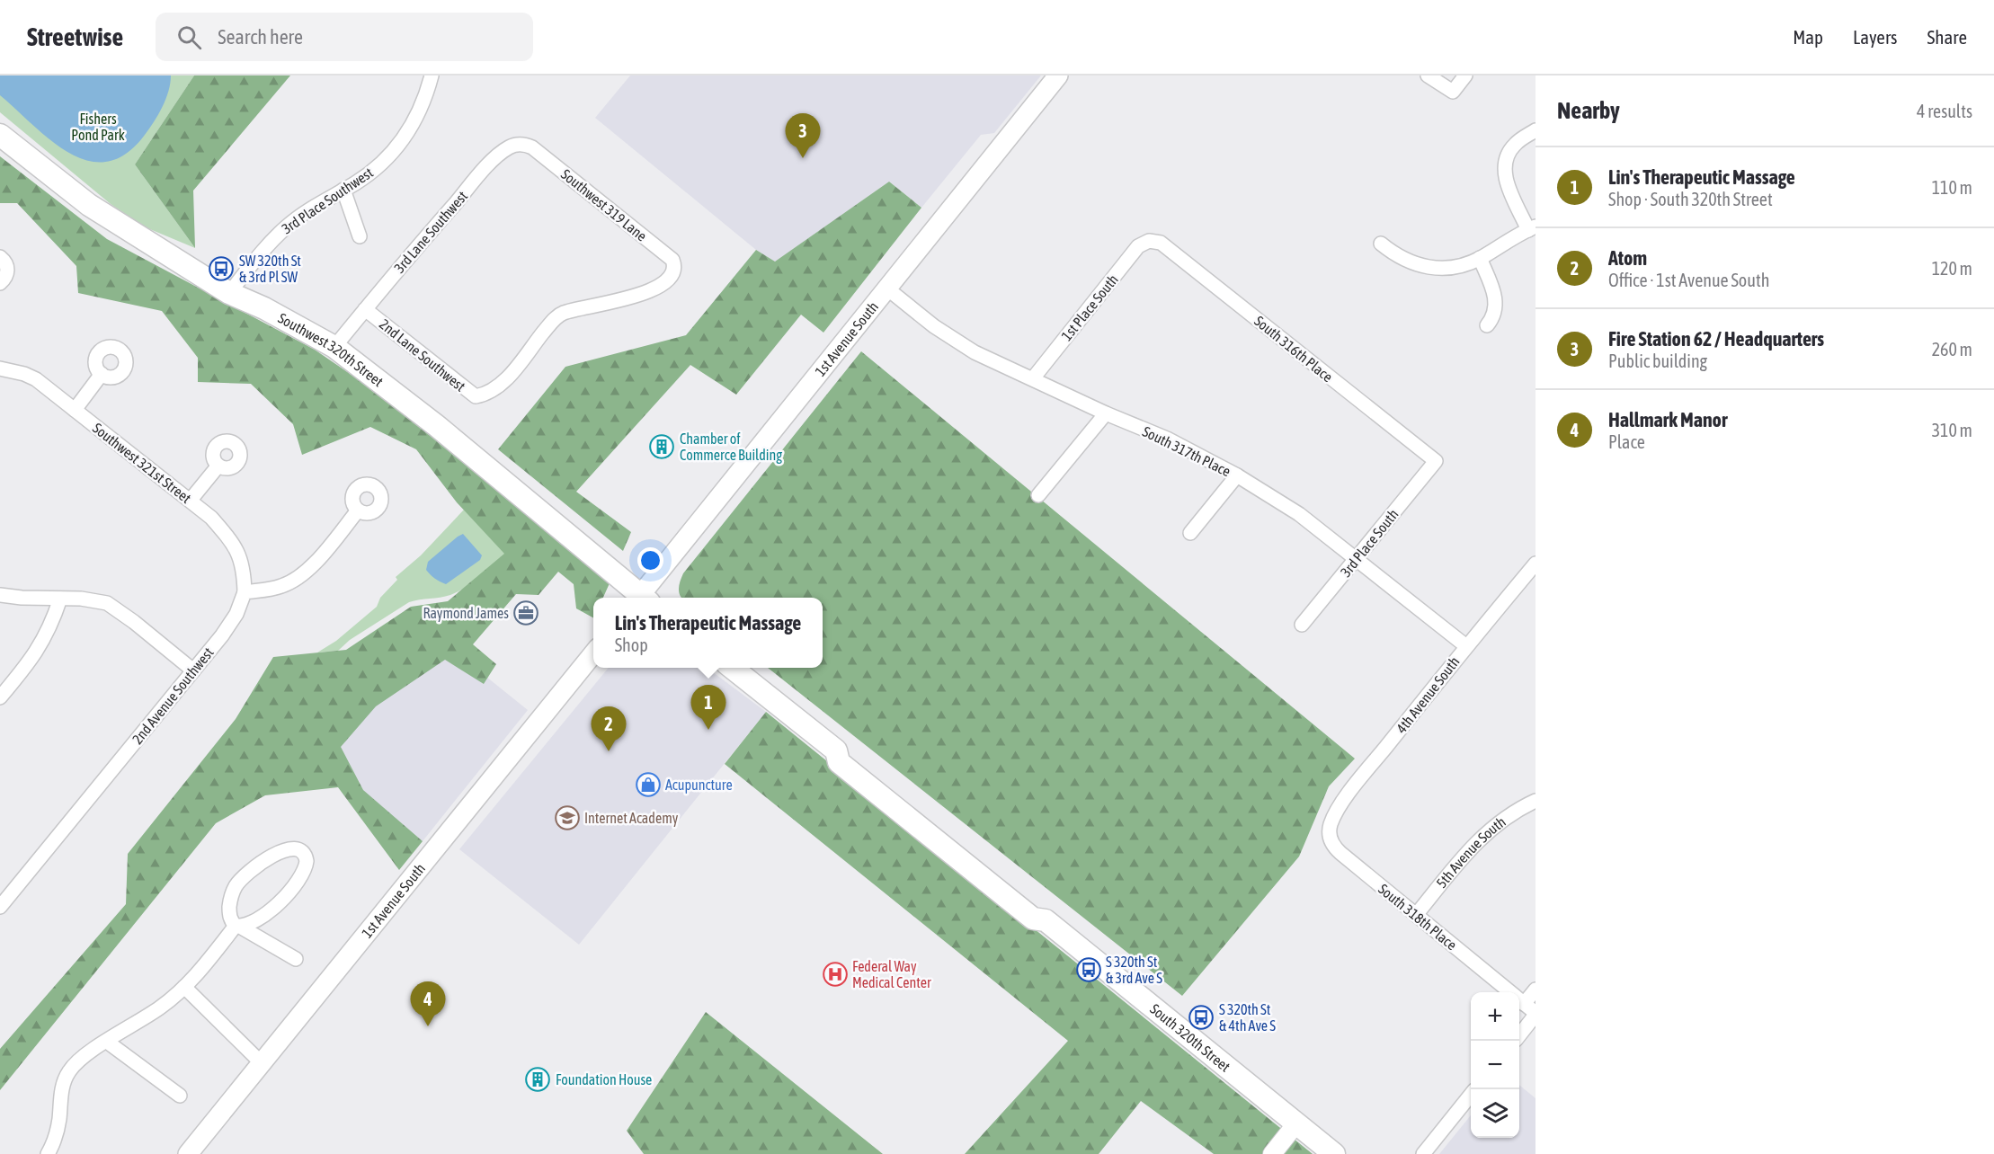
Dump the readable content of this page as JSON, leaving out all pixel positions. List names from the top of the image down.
{
  "streets": {
    "main road": ["1st Avenue South", "Southwest 320th Street", "South 320th Street"],
    "street": [
      "3rd Place Southwest",
      "Southwest 319 Lane",
      "3rd Lane Southwest",
      "1st Place South",
      "South 316th Place",
      "2nd Lane Southwest",
      "South 317th Place",
      "Southwest 321st Street",
      "3rd Place South",
      "4th Avenue South",
      "2nd Avenue Southwest",
      "5th Avenue South",
      "South 318th Place"
    ]
  },
  "crossings": [
    ["3rd Place Southwest", "Southwest 320th Street"],
    ["Southwest 319 Lane", "3rd Lane Southwest"],
    ["Southwest 319 Lane", "2nd Lane Southwest"],
    ["3rd Lane Southwest", "Southwest 320th Street"],
    ["3rd Lane Southwest", "2nd Lane Southwest"],
    ["1st Place South", "South 316th Place"],
    ["1st Place South", "South 317th Place"],
    ["1st Avenue South", "South 317th Place"],
    ["South 316th Place", "3rd Place South"],
    ["South 317th Place", "3rd Place South"],
    ["South 317th Place", "4th Avenue South"],
    ["Southwest 321st Street", "2nd Avenue Southwest"],
    ["4th Avenue South", "South 318th Place"],
    ["5th Avenue South", "South 318th Place"]
  ],
  "parks": ["Fishers Pond Park"],
  "places": {
    "bus stop": ["SW 320th St & 3rd Pl SW", "S 320th St & 3rd Ave S", "S 320th St & 4th Ave S"],
    "building": ["Chamber of Commerce Building", "Foundation House"],
    "office": ["Raymond James"],
    "shop": ["Acupuncture"],
    "school or university": ["Internet Academy"],
    "hospital": ["Federal Way Medical Center"]
  },
  "page": {
    "header": "Streetwise",
    "search": "Search here",
    "nav": ["Map", "Layers", "Share"],
    "heading": ["Nearby", "4 results"],
    "pins": [
      "3",
      "1",
      "2",
      "4"
    ],
    "list": [
      {
        "mark": "1",
        "name": "Lin's Therapeutic Massage",
        "note": "Shop · South 320th Street",
        "value": "110 m"
      },
      {
        "mark": "2",
        "name": "Atom",
        "note": "Office · 1st Avenue South",
        "value": "120 m"
      },
      {
        "mark": "3",
        "name": "Fire Station 62 / Headquarters",
        "note": "Public building",
        "value": "260 m"
      },
      {
        "mark": "4",
        "name": "Hallmark Manor",
        "note": "Place",
        "value": "310 m"
      }
    ],
    "popup": ["Lin's Therapeutic Massage", "Shop"],
    "map_buttons": ["+", "−"]
  }
}
